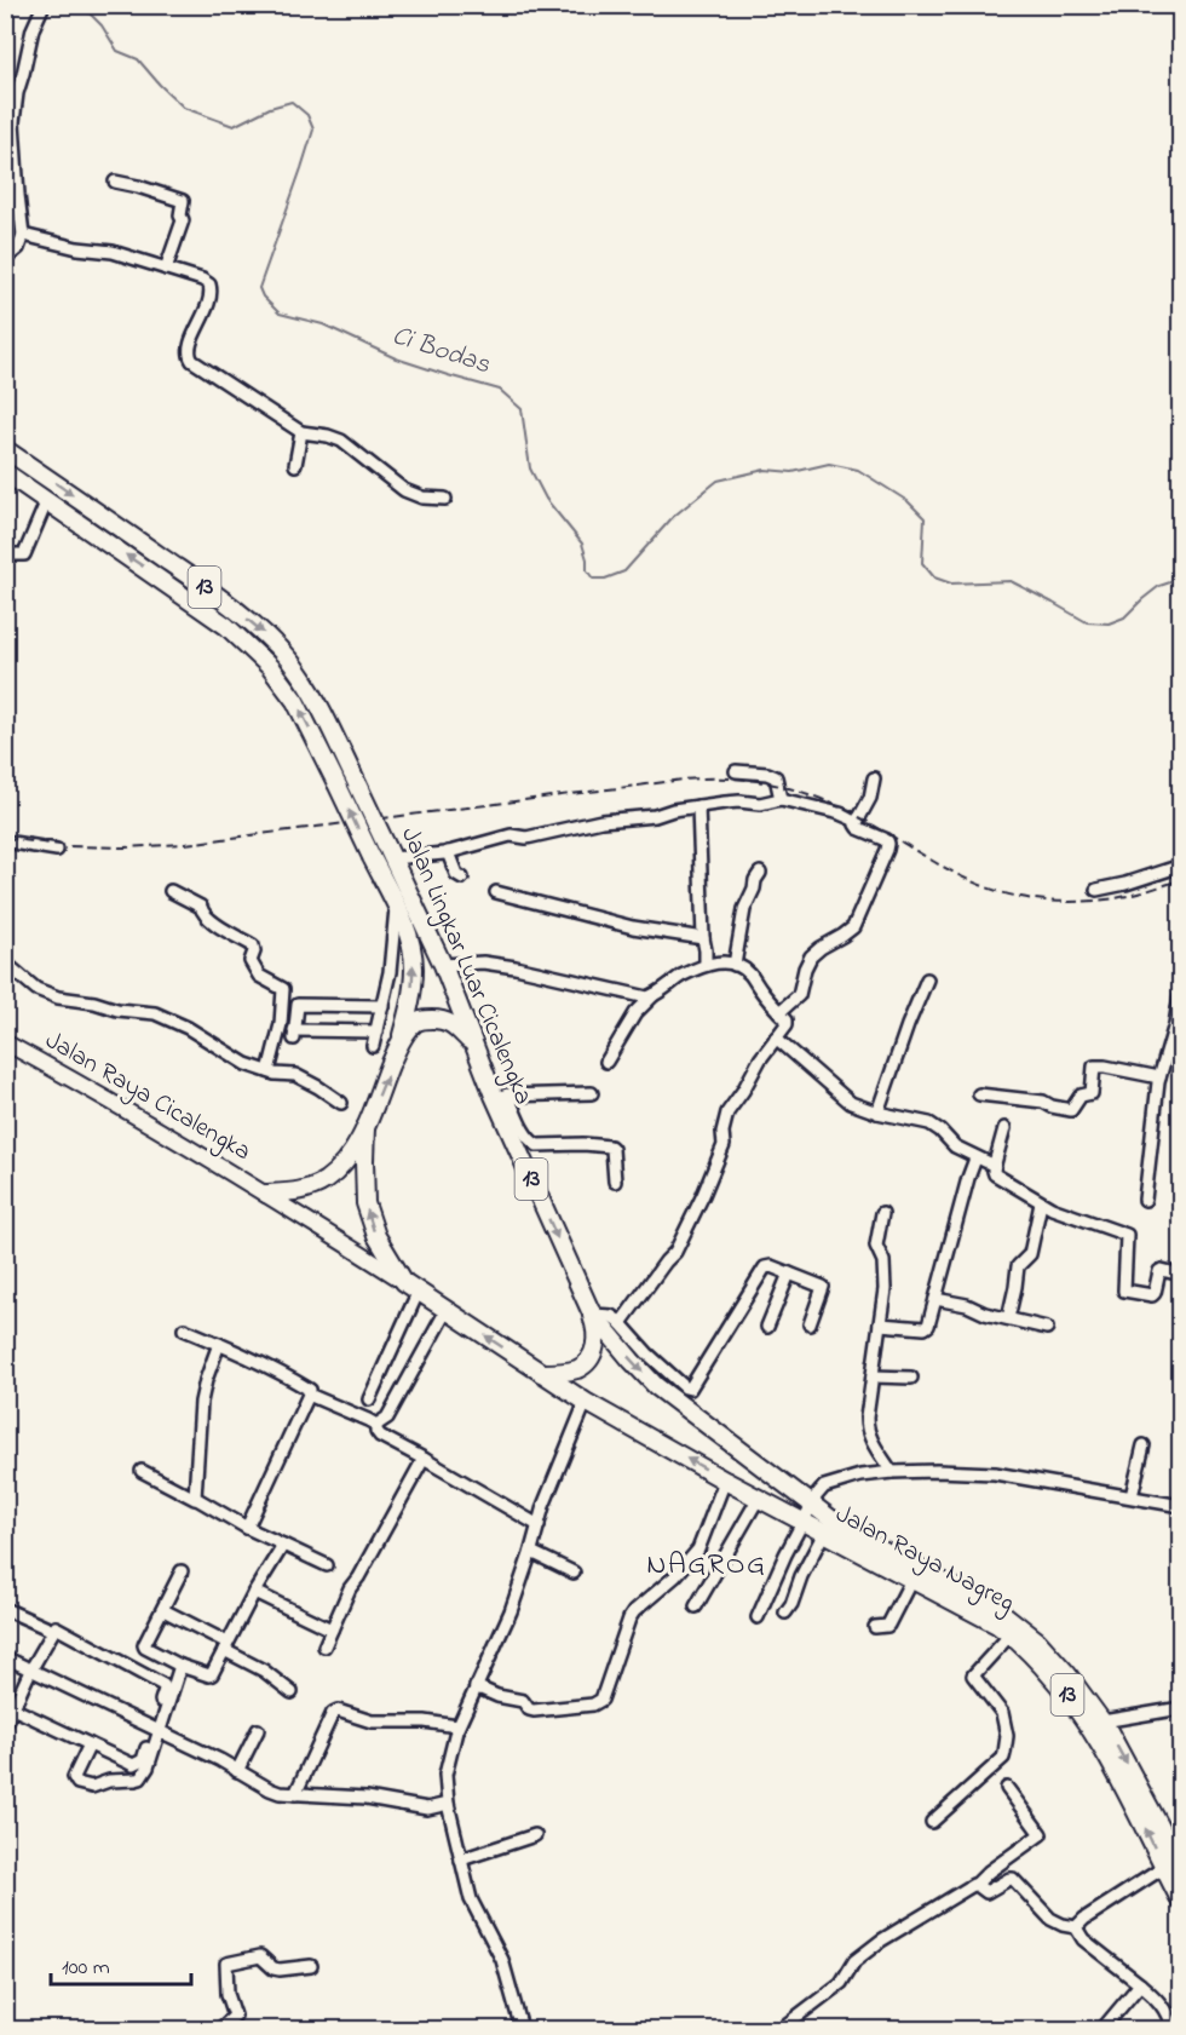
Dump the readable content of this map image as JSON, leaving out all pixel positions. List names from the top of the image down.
{
  "streets": {
    "highway": ["13", "Jalan Lingkar Luar Cicalengka", "Jalan Raya Nagreg"],
    "main road": ["Jalan Raya Cicalengka"]
  },
  "crossings": [
    ["13", "Jalan Lingkar Luar Cicalengka"],
    ["13", "Jalan Raya Cicalengka"],
    ["13", "Jalan Raya Nagreg"],
    ["Jalan Lingkar Luar Cicalengka", "Jalan Raya Nagreg"]
  ],
  "districts": ["NAGROG"],
  "water": ["Ci Bodas"],
  "scale_bar": "100 m"
}
